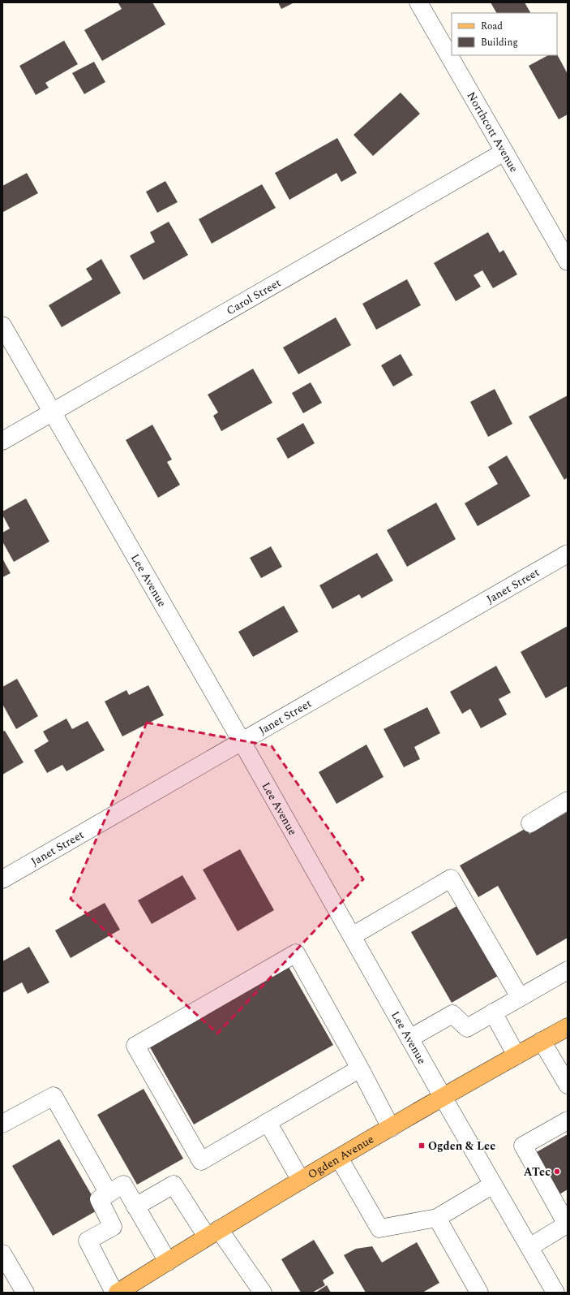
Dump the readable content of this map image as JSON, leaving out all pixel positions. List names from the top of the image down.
{
  "streets": {
    "main road": ["Ogden Avenue"],
    "street": [
      "Northcott Avenue",
      "Carol Street",
      "Lee Avenue",
      "Janet Street"
    ]
  },
  "crossings": [
    ["Northcott Avenue", "Carol Street"],
    ["Carol Street", "Lee Avenue"],
    ["Lee Avenue", "Janet Street"],
    ["Lee Avenue", "Ogden Avenue"]
  ],
  "places": {
    "transit": ["Ogden & Lee"],
    "other": ["ATec"]
  },
  "legend": ["Road", "Building"]
}
